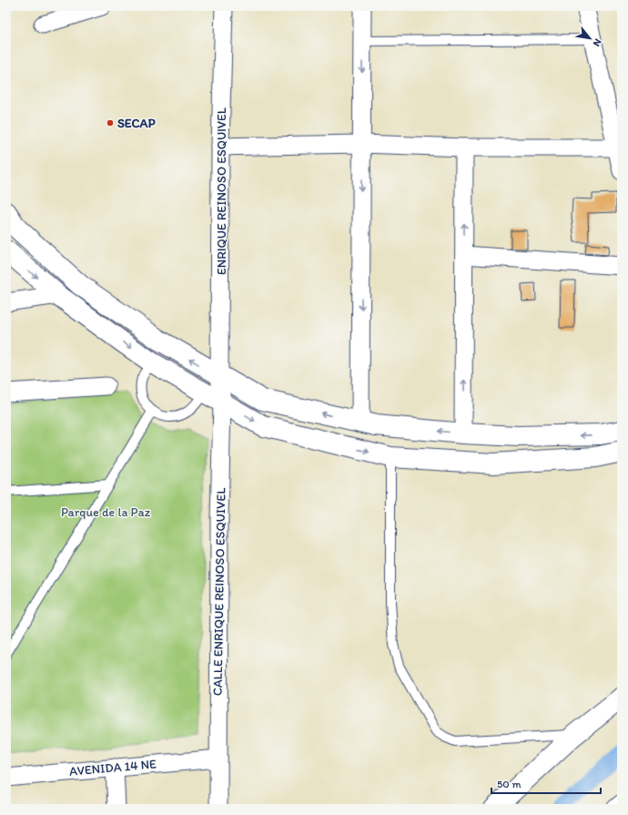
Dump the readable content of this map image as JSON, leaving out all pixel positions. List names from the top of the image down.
{
  "streets": {
    "street": ["ENRIQUE REINOSO ESQUIVEL", "CALLE ENRIQUE REINOSO ESQUIVEL", "AVENIDA 14 NE"]
  },
  "crossings": [
    ["ENRIQUE REINOSO ESQUIVEL", "CALLE ENRIQUE REINOSO ESQUIVEL"],
    ["CALLE ENRIQUE REINOSO ESQUIVEL", "AVENIDA 14 NE"]
  ],
  "parks": ["Parque de la Paz"],
  "places": ["SECAP"],
  "scale_bar": "50 m",
  "north": "bottom right"
}
